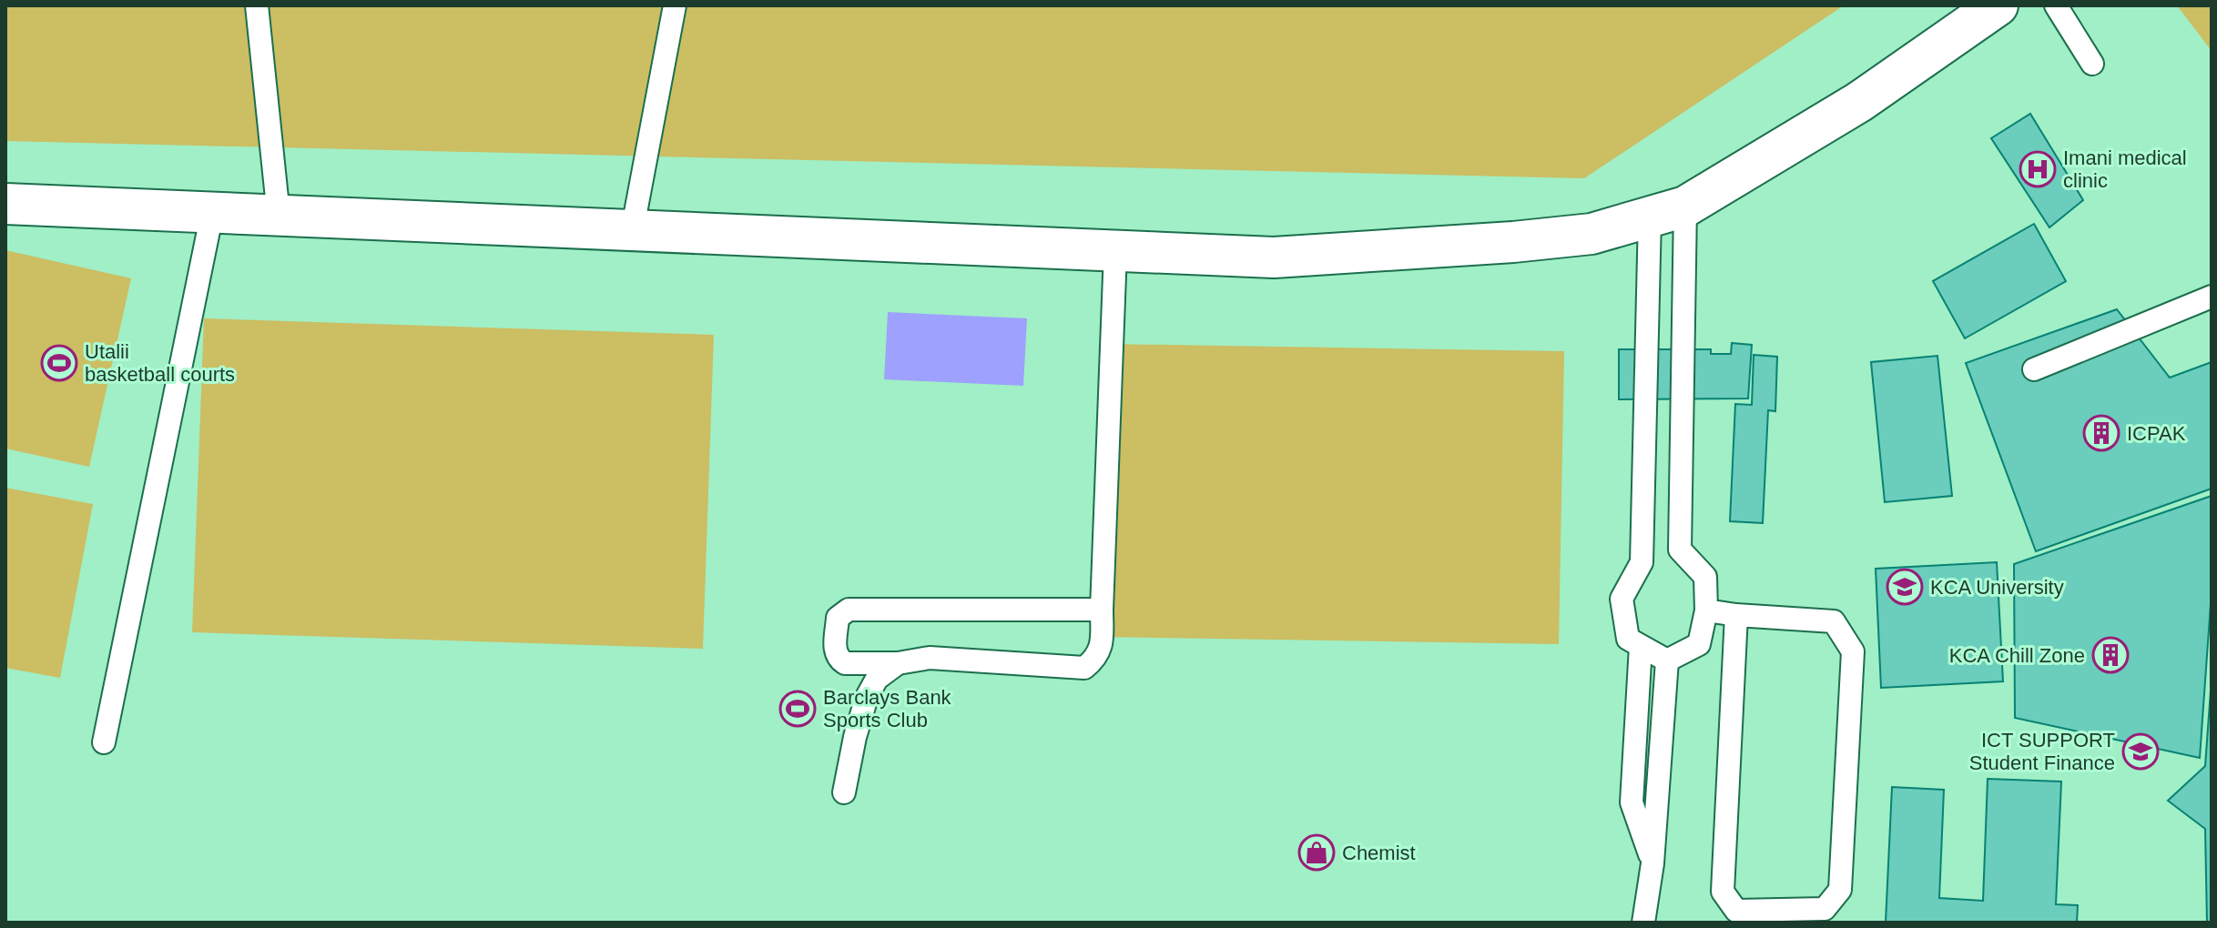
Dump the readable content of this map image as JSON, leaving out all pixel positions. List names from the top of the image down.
{
  "places": {
    "hospital": ["Imani medical clinic"],
    "sports": ["Utalii basketball courts", "Barclays Bank Sports Club"],
    "building": ["ICPAK", "KCA Chill Zone"],
    "school or university": ["KCA University", "ICT SUPPORT Student Finance"],
    "shop": ["Chemist"]
  }
}
